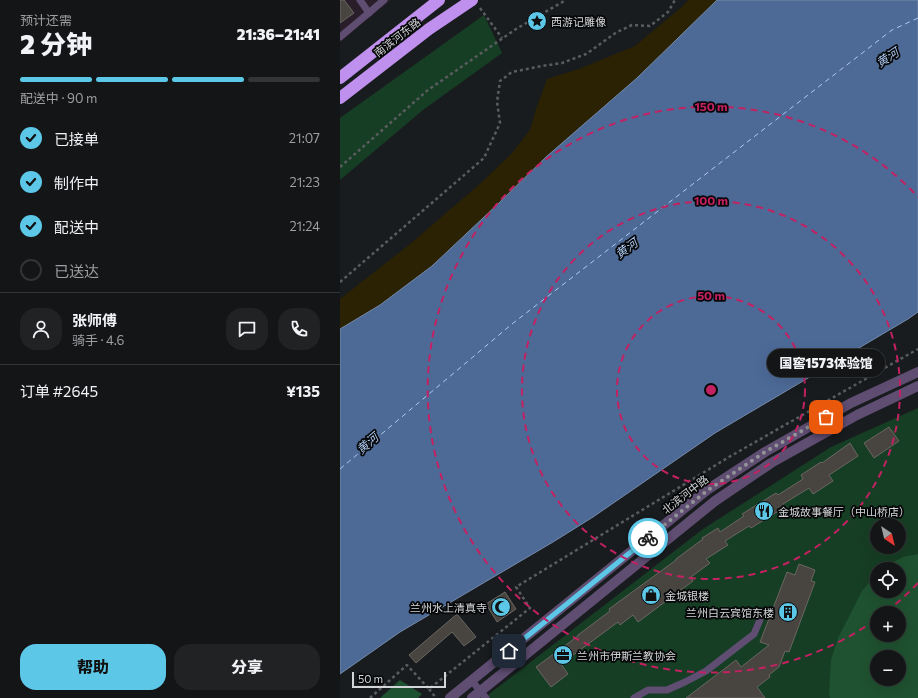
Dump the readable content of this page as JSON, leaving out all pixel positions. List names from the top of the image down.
{
  "streets": {
    "highway": ["南滨河东路"],
    "street": ["北滨河中路"]
  },
  "water": ["黄河"],
  "places": {
    "place": ["西游记雕像"],
    "other": ["国窖1573体验馆"],
    "restaurant": ["金城故事餐厅（中山桥店）"],
    "shop": ["金城银楼"],
    "mosque": ["兰州水上清真寺"],
    "building": ["兰州白云宾馆东楼"],
    "office": ["兰州市伊斯兰教协会"]
  },
  "scale_bar": "50 m",
  "north": "bottom right",
  "page": {
    "heading": ["2 分钟", "预计还需", "21:36–21:41"],
    "panel": [
      "张师傅",
      "骑手 · 4.6",
      "订单 #2645",
      "¥135"
    ],
    "bar": "配送中 · 90 m",
    "list": [
      ["已接单", "21:07"],
      ["制作中", "21:23"],
      ["配送中", "21:24"],
      "已送达"
    ],
    "bubble": "国窖1573体验馆",
    "map_buttons": ["+", "−"],
    "buttons": ["帮助", "分享"],
    "scale": "50 m"
  },
  "rings": ["150 m", "100 m", "50 m"]
}
